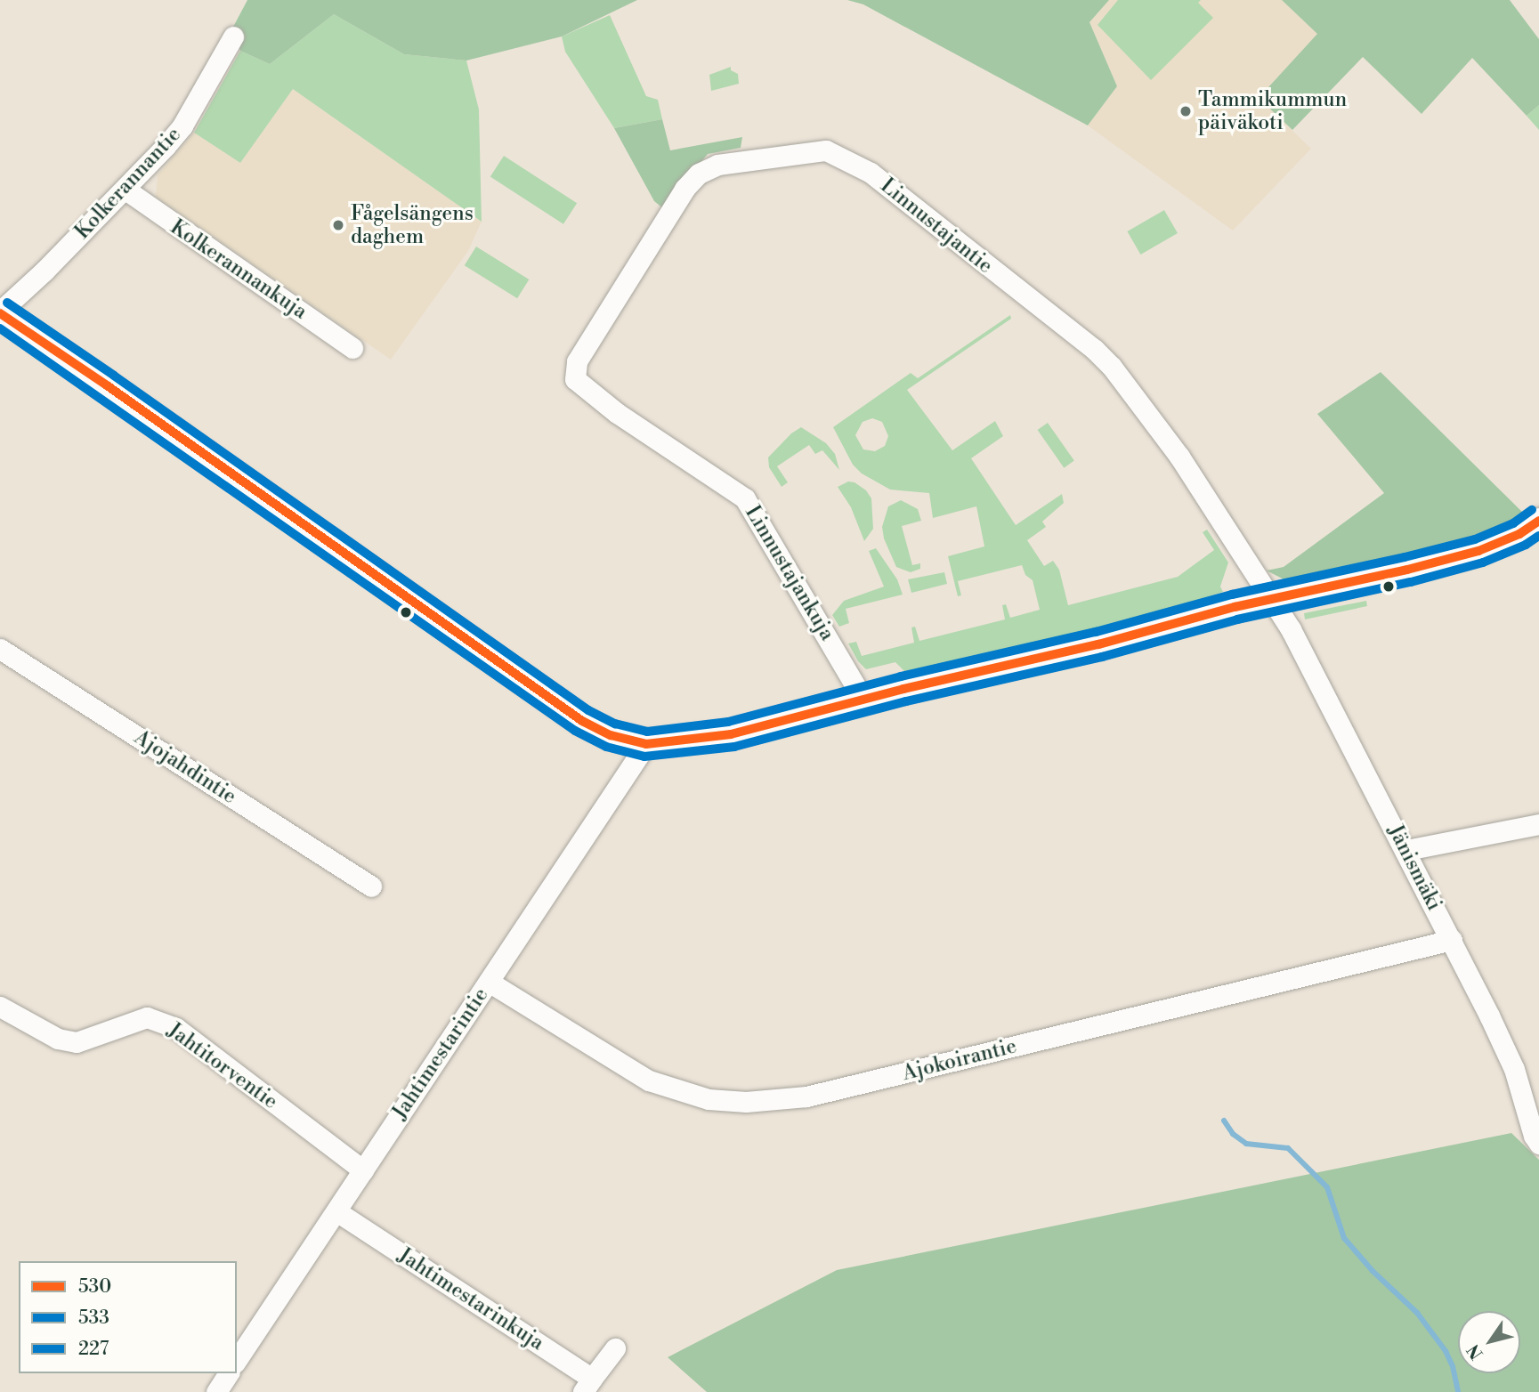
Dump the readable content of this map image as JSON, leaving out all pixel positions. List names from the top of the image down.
{
  "streets": {
    "street": [
      "Kolkerannantie",
      "Linnustajantie",
      "Kolkerannankuja",
      "Linnustajankuja",
      "Ajojahdintie",
      "Jänismäki",
      "Jahtimestarintie",
      "Ajokoirantie",
      "Jahtitorventie",
      "Jahtimestarinkuja"
    ]
  },
  "crossings": [
    ["Kolkerannantie", "Kolkerannankuja"],
    ["Linnustajantie", "Linnustajankuja"],
    ["Linnustajantie", "Jänismäki"],
    ["Jänismäki", "Ajokoirantie"],
    ["Jahtimestarintie", "Ajokoirantie"],
    ["Jahtimestarintie", "Jahtitorventie"],
    ["Jahtimestarintie", "Jahtimestarinkuja"]
  ],
  "places": ["Tammikummun päiväkoti", "Fågelsängens daghem"],
  "lines": ["transit line 227", "transit line 530", "transit line 533"],
  "legend": ["530", "533", "227"],
  "north": "bottom left"
}
